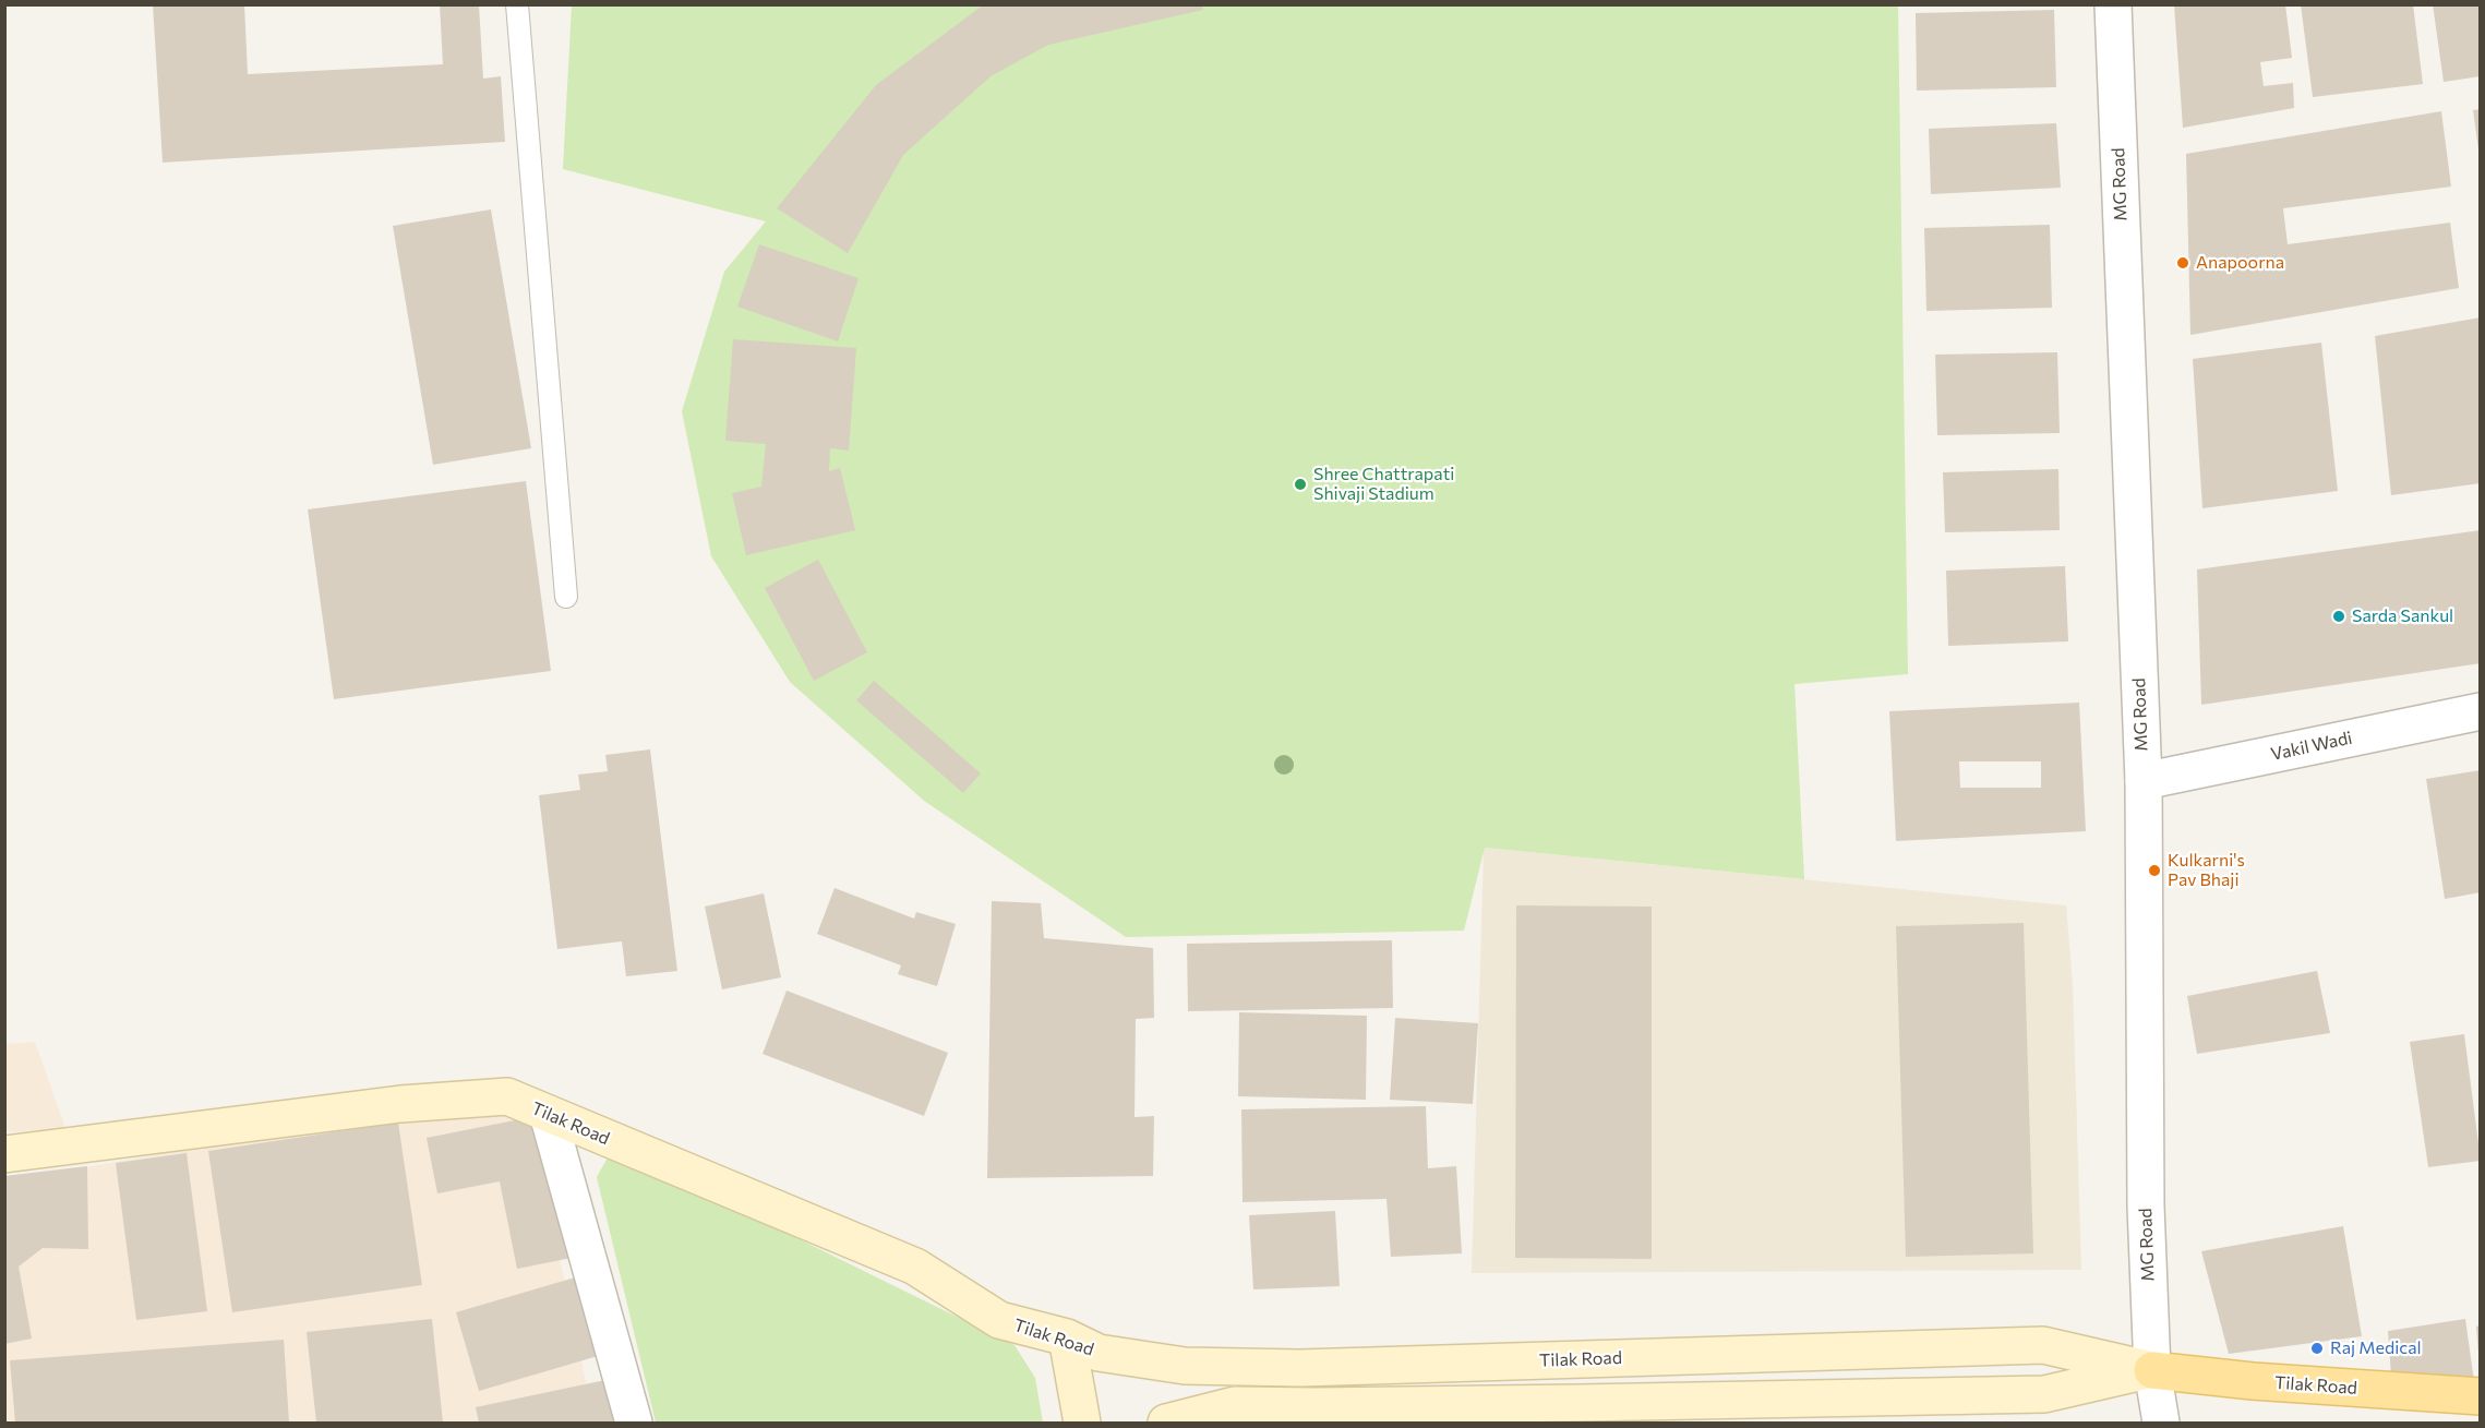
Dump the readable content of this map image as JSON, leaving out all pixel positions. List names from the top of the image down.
{
  "streets": {
    "main road": ["Tilak Road"],
    "street": ["MG Road", "Vakil Wadi"]
  },
  "crossings": [
    ["MG Road", "Vakil Wadi"],
    ["MG Road", "Tilak Road"]
  ],
  "places": [
    "Anapoorna",
    "Shree Chattrapati Shivaji Stadium",
    "Sarda Sankul",
    "Kulkarni's Pav Bhaji",
    "Raj Medical"
  ]
}
